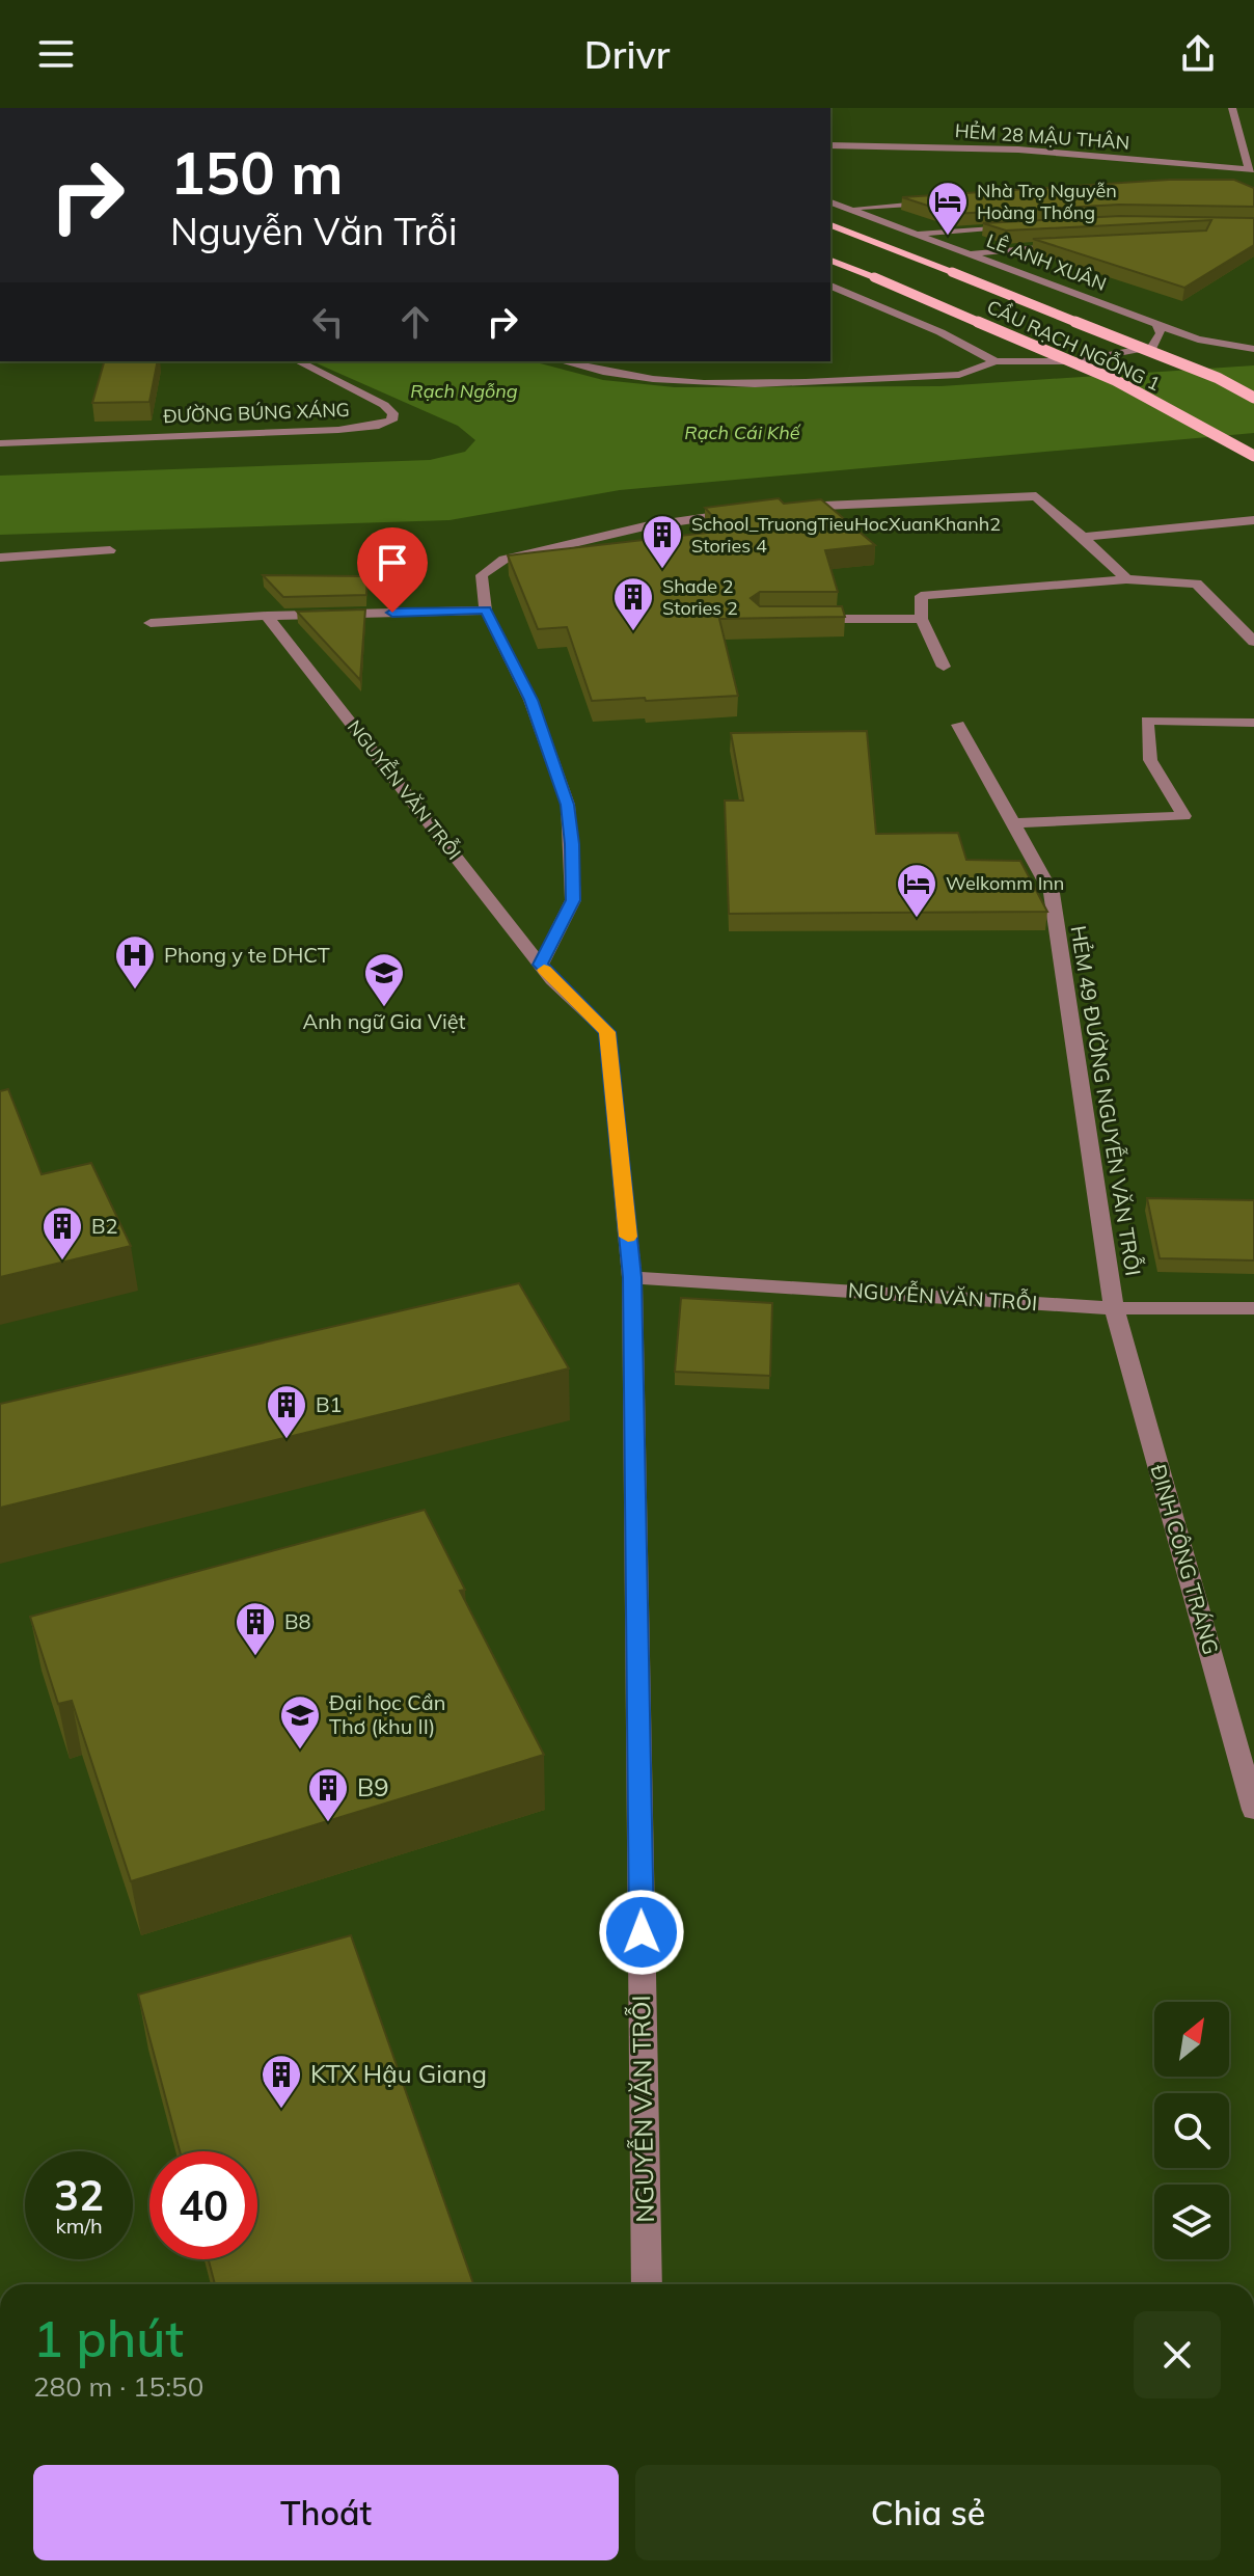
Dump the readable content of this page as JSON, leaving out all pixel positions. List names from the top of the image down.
{
  "streets": {
    "main road": ["CẦU RẠCH NGỖNG 1"],
    "street": [
      "HẺM 28 MẬU THÂN",
      "LÊ ANH XUÂN",
      "ĐƯỜNG BÚNG XÁNG",
      "NGUYỄN VĂN TRỖI",
      "HẺM 49 ĐƯỜNG NGUYỄN VĂN TRỖI",
      "ĐINH CÔNG TRÁNG"
    ]
  },
  "crossings": [
    ["NGUYỄN VĂN TRỖI", "HẺM 49 ĐƯỜNG NGUYỄN VĂN TRỖI"],
    ["NGUYỄN VĂN TRỖI", "ĐINH CÔNG TRÁNG"],
    ["HẺM 49 ĐƯỜNG NGUYỄN VĂN TRỖI", "ĐINH CÔNG TRÁNG"]
  ],
  "water": ["Rạch Ngỗng", "Rạch Cái Khế"],
  "places": {
    "hotel": ["Nhà Trọ Nguyễn Hoàng Thống", "Welkomm Inn"],
    "building": [
      "School_TruongTieuHocXuanKhanh2 Stories 4",
      "Shade 2 Stories 2",
      "B2",
      "B1",
      "B8",
      "B9",
      "KTX Hậu Giang"
    ],
    "hospital": ["Phong y te DHCT"],
    "school or university": ["Anh ngữ Gia Việt", "Đại học Cần Thơ (khu II)"]
  },
  "north": "top right",
  "page": {
    "header": "Drivr",
    "turn": ["150 m", "Nguyễn Văn Trỗi"],
    "speed": "32 km/h",
    "limit": "40",
    "heading": ["1 phút", "280 m · 15:50"],
    "buttons": ["Thoát", "Chia sẻ"]
  }
}
